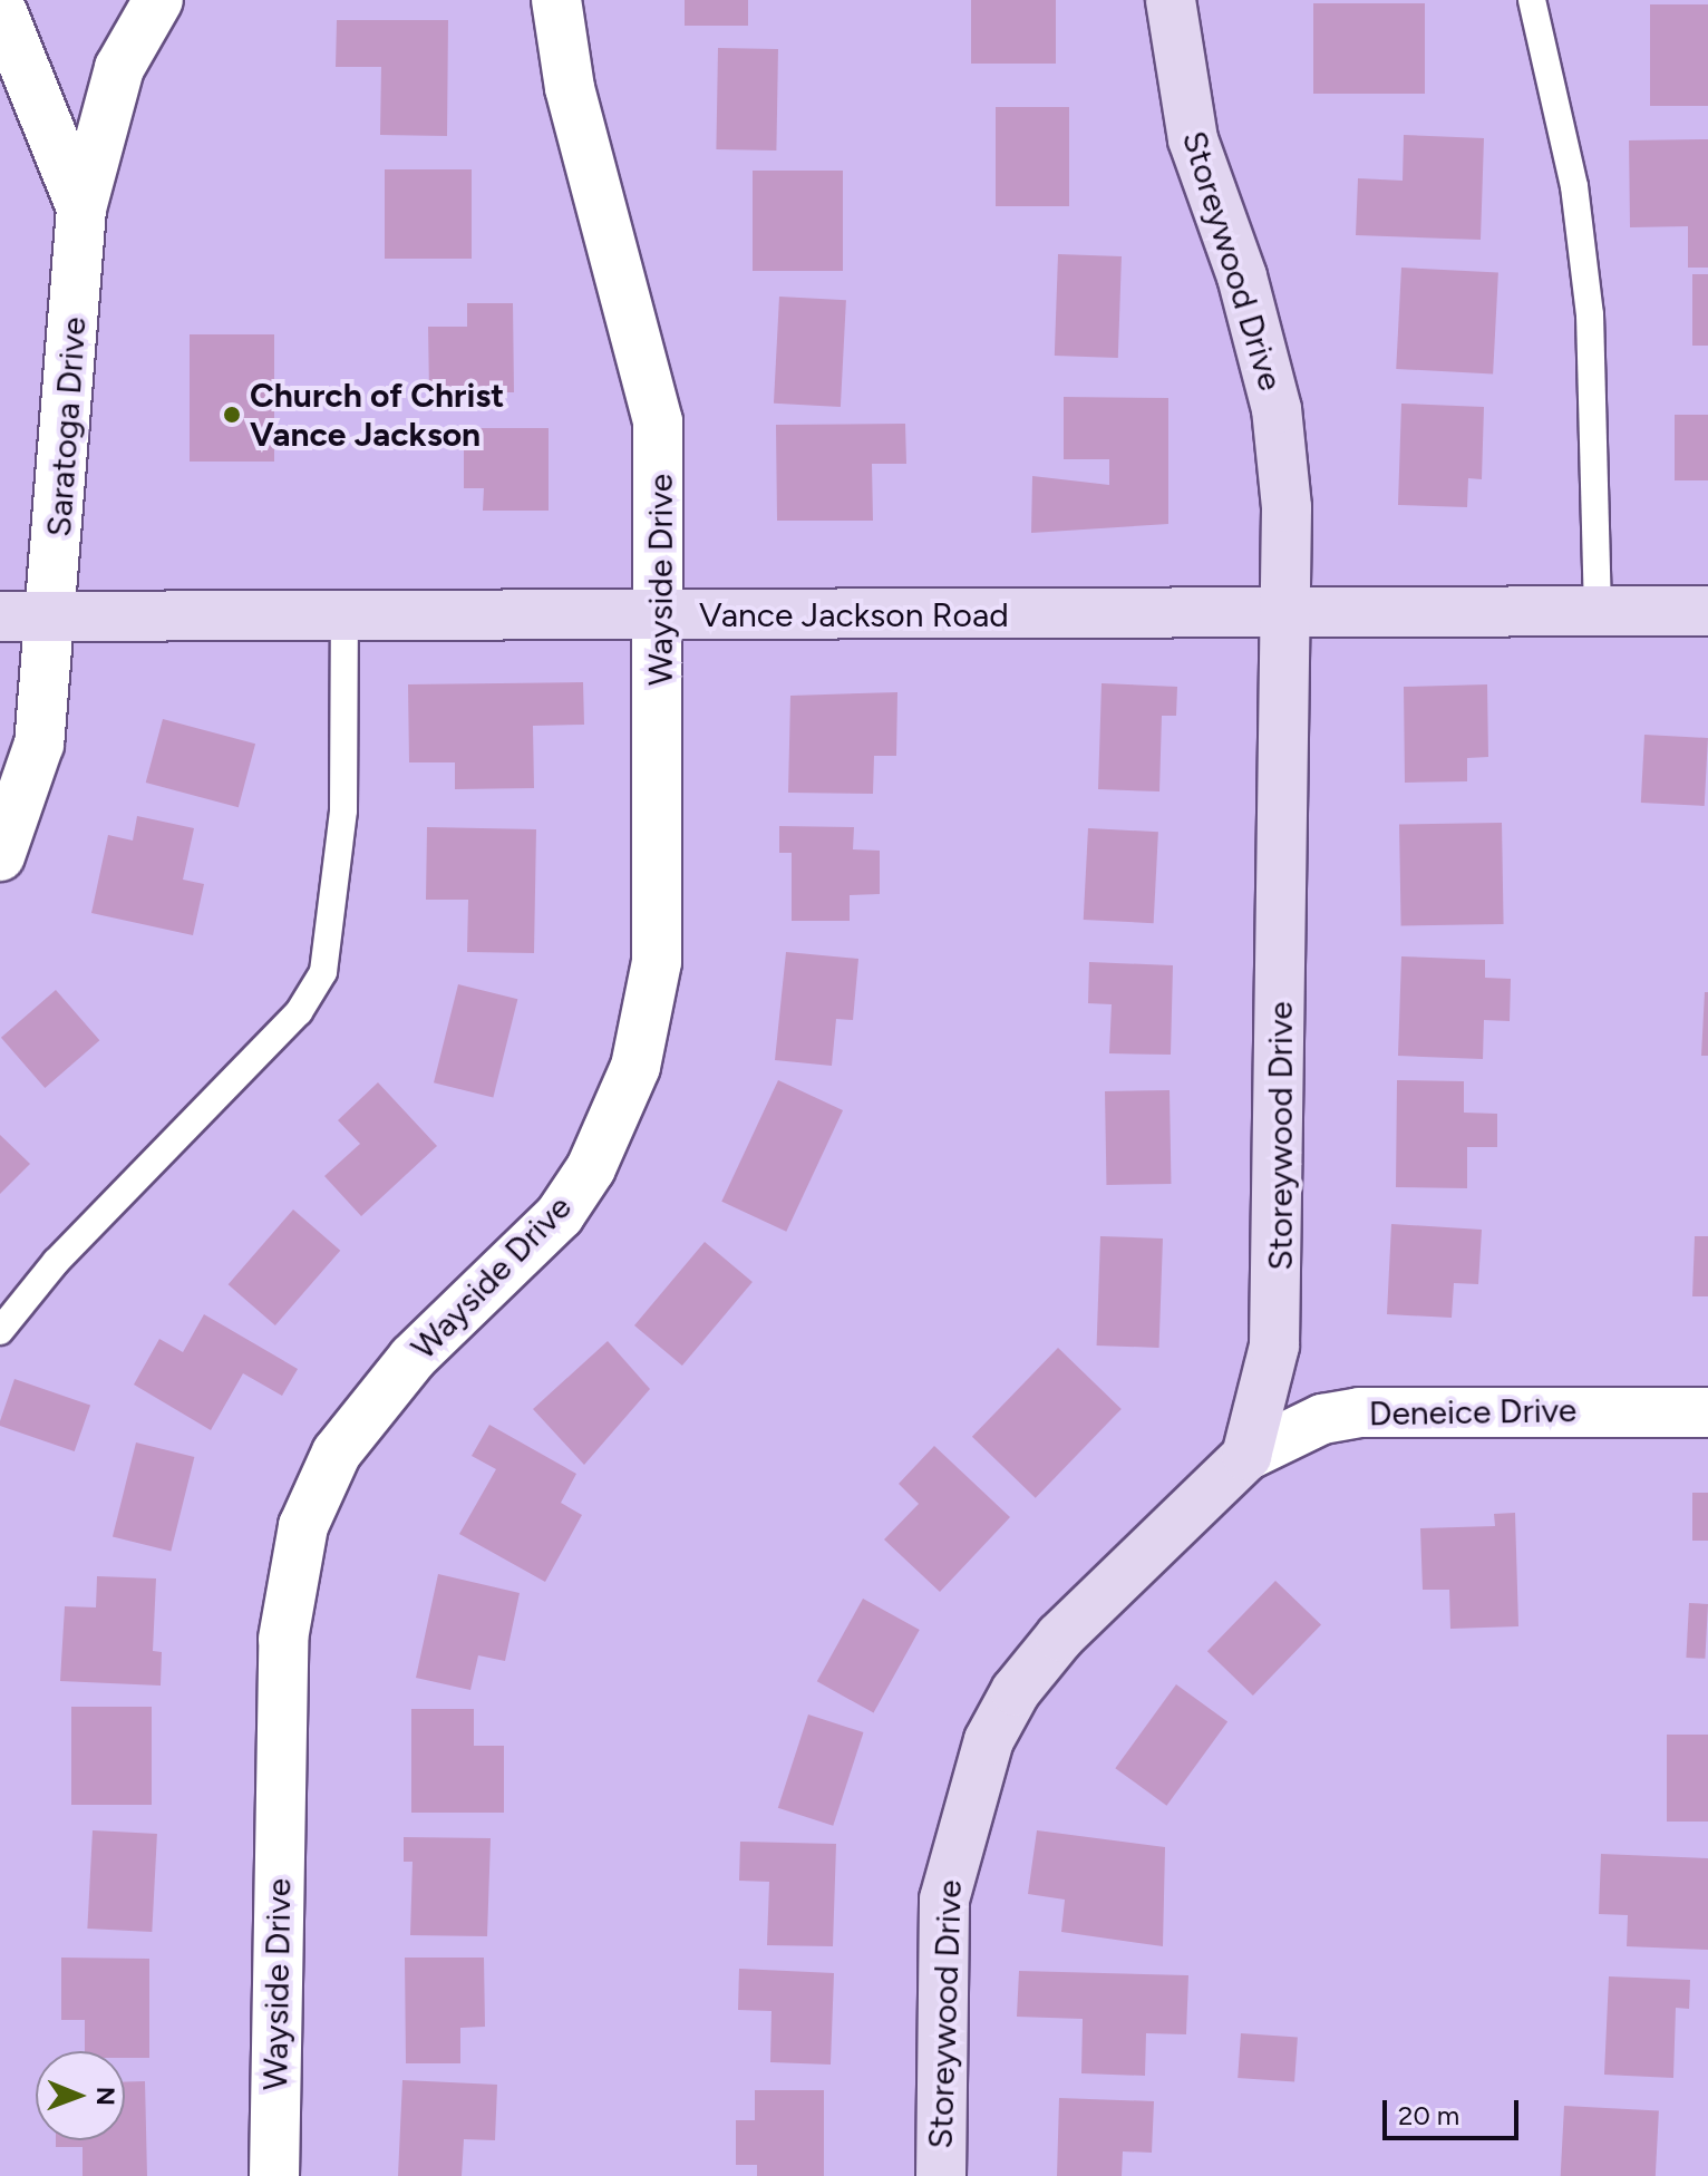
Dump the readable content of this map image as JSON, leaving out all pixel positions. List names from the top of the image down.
{
  "streets": {
    "street": [
      "Storeywood Drive",
      "Saratoga Drive",
      "Wayside Drive",
      "Vance Jackson Road",
      "Deneice Drive"
    ]
  },
  "crossings": [
    ["Storeywood Drive", "Vance Jackson Road"],
    ["Storeywood Drive", "Deneice Drive"],
    ["Saratoga Drive", "Vance Jackson Road"],
    ["Wayside Drive", "Vance Jackson Road"]
  ],
  "places": ["Church of Christ Vance Jackson"],
  "scale_bar": "20 m",
  "north": "right"
}
